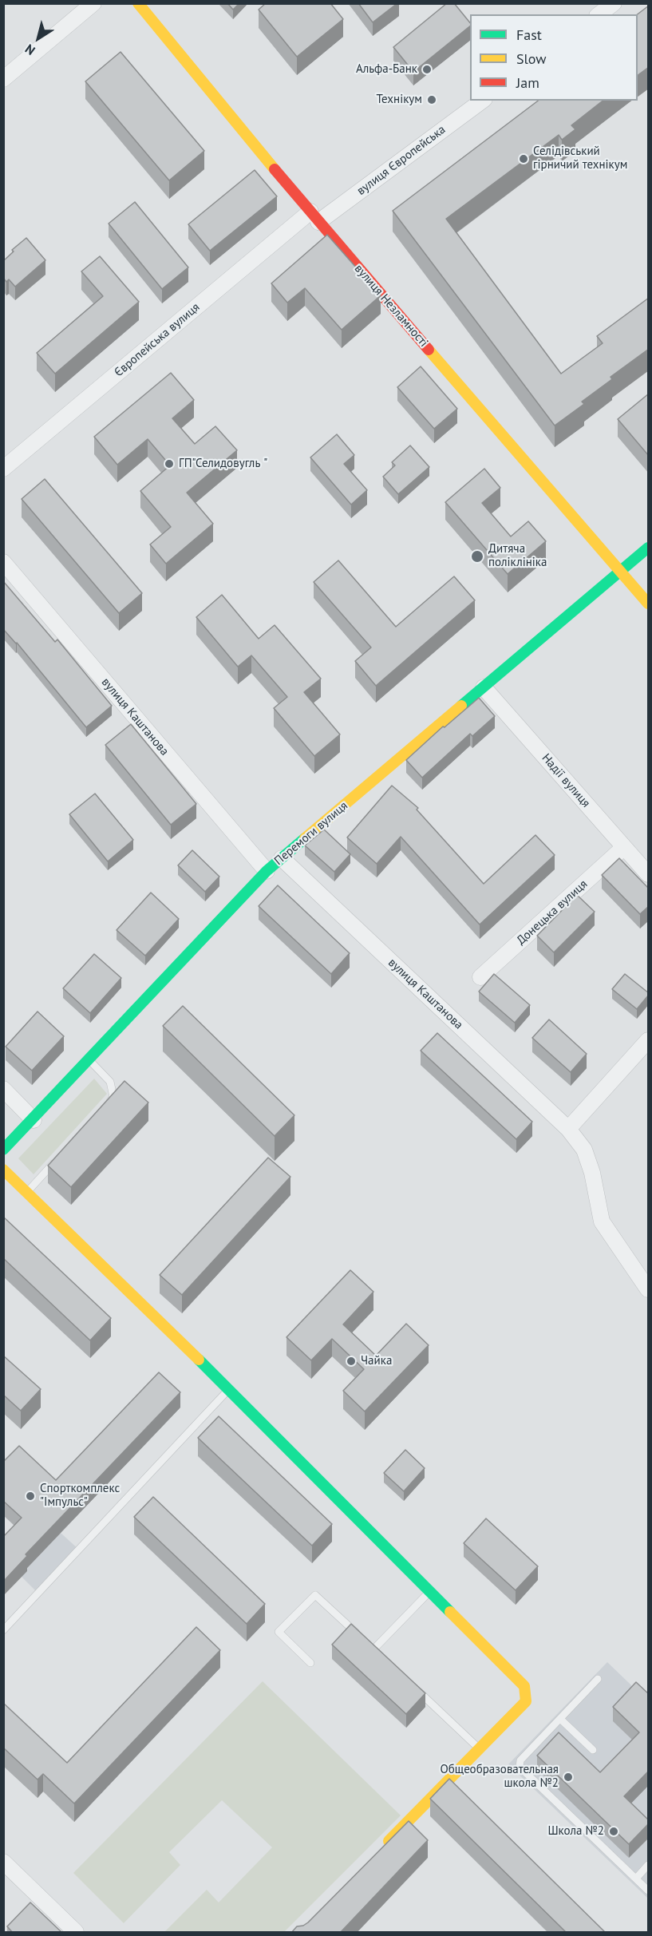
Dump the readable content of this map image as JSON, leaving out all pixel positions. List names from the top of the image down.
{
  "streets": {
    "street": [
      "вулиця Європейська",
      "вулиця Незламності",
      "Європейська вулиця",
      "вулиця Каштанова",
      "Надії вулиця",
      "Перемоги вулиця",
      "Донецька вулиця"
    ]
  },
  "crossings": [
    ["вулиця Європейська", "вулиця Незламності"],
    ["вулиця Європейська", "Європейська вулиця"],
    ["вулиця Незламності", "Європейська вулиця"],
    ["вулиця Незламності", "Перемоги вулиця"],
    ["вулиця Каштанова", "Перемоги вулиця"],
    ["Надії вулиця", "Перемоги вулиця"],
    ["Надії вулиця", "Донецька вулиця"]
  ],
  "places": [
    "Альфа-Банк",
    "Технікум",
    "Селідівський гірничий технікум",
    "ГП\"Селидовугль \"",
    "Дитяча поліклініка",
    "Чайка",
    "Спорткомплекс \"Імпульс\"",
    "Общеобразовательная школа №2",
    "Школа №2"
  ],
  "legend": ["Fast", "Slow", "Jam"],
  "north": "bottom left"
}
